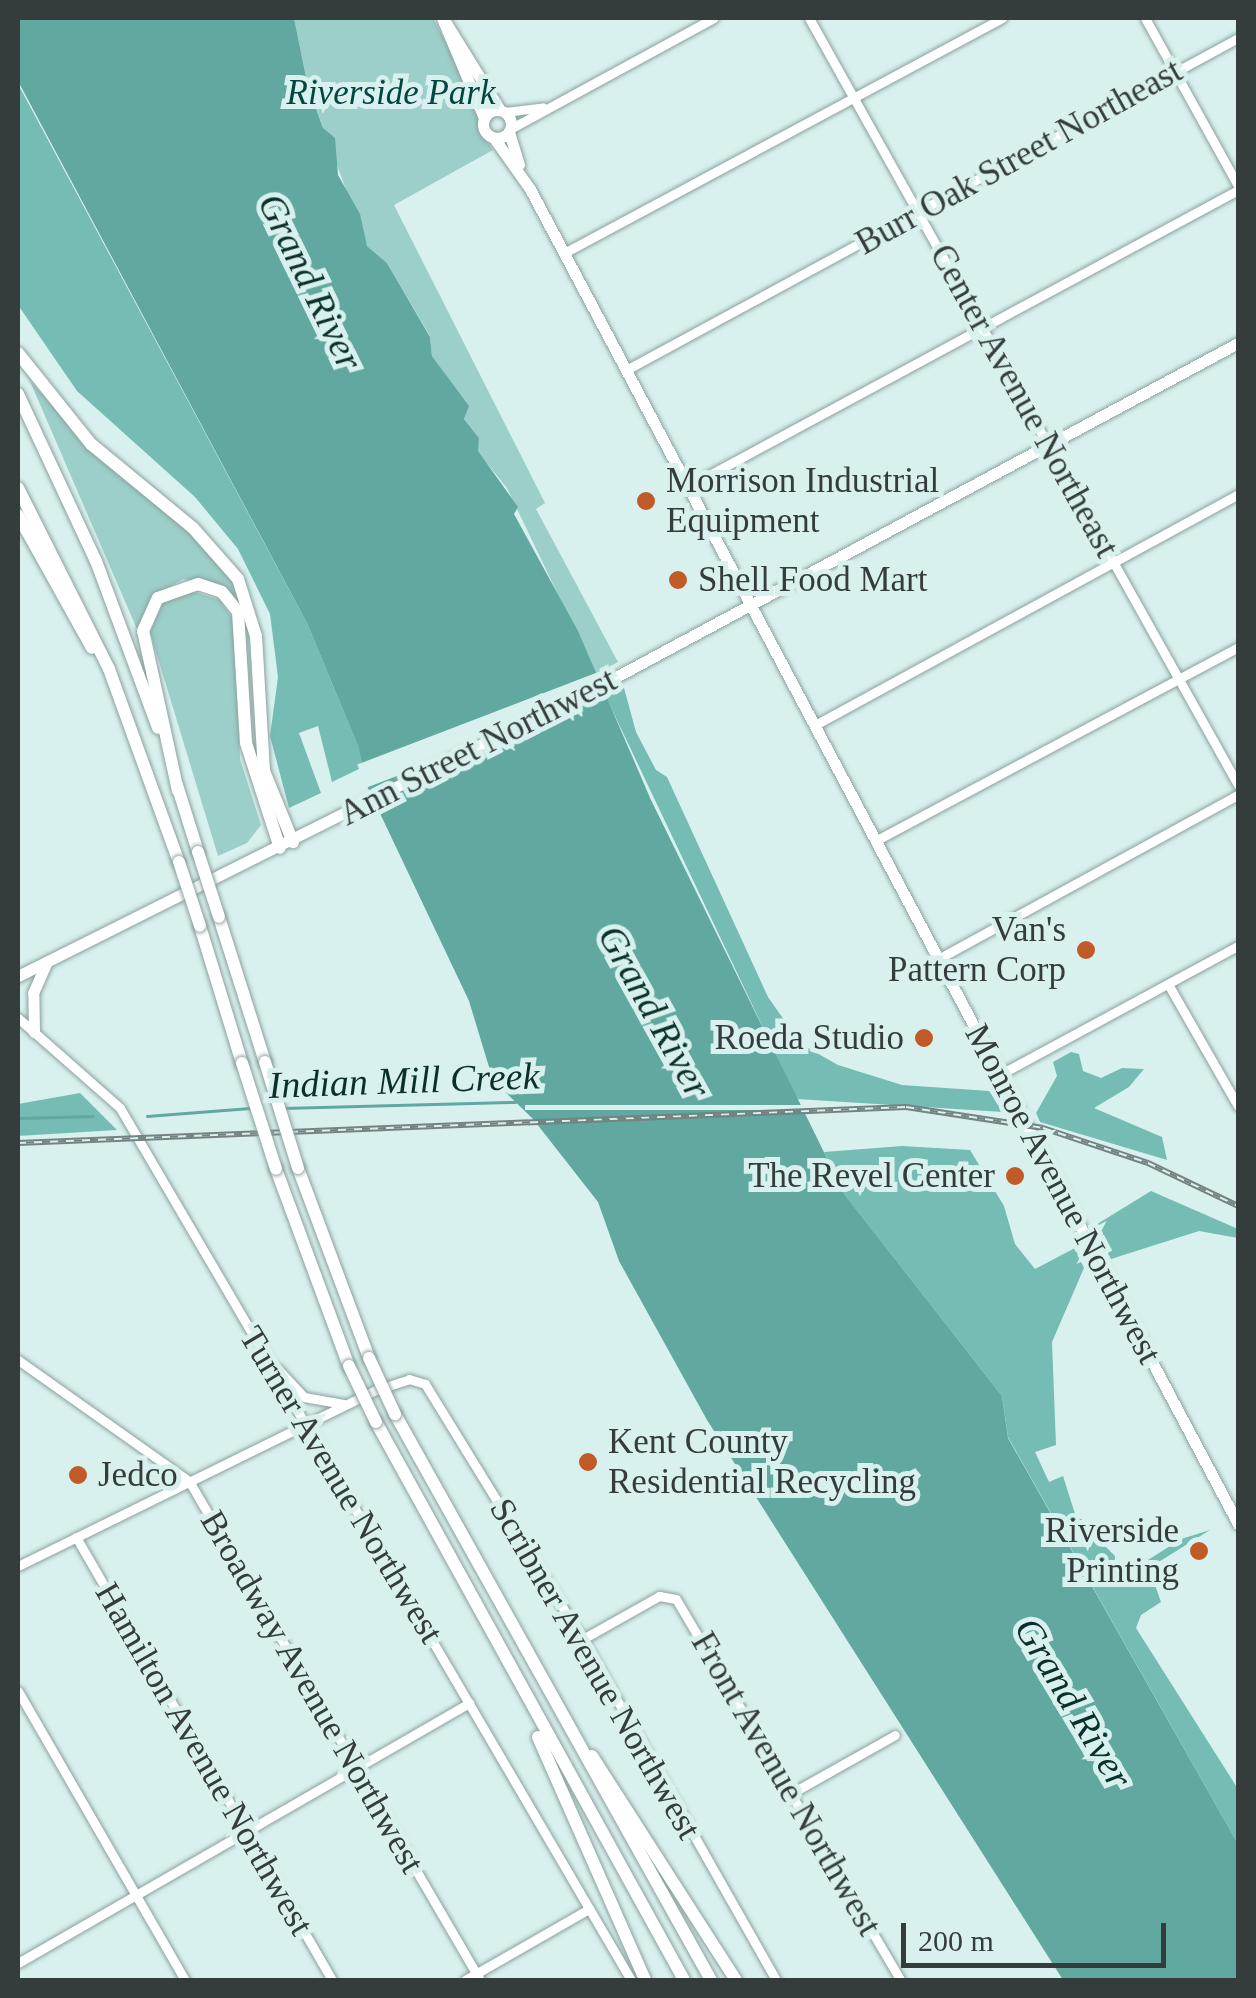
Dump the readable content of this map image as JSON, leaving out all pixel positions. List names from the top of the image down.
{
  "streets": {
    "main road": ["Ann Street Northwest", "Monroe Avenue Northwest"],
    "street": [
      "Burr Oak Street Northeast",
      "Center Avenue Northeast",
      "Turner Avenue Northwest",
      "Scribner Avenue Northwest",
      "Broadway Avenue Northwest",
      "Hamilton Avenue Northwest",
      "Front Avenue Northwest"
    ]
  },
  "crossings": [
    ["Burr Oak Street Northeast", "Center Avenue Northeast"],
    ["Burr Oak Street Northeast", "Monroe Avenue Northwest"],
    ["Center Avenue Northeast", "Ann Street Northwest"],
    ["Ann Street Northwest", "Monroe Avenue Northwest"],
    ["Scribner Avenue Northwest", "Front Avenue Northwest"]
  ],
  "water": ["Grand River", "Indian Mill Creek"],
  "parks": ["Riverside Park"],
  "places": [
    "Morrison Industrial Equipment",
    "Shell Food Mart",
    "Van's Pattern Corp",
    "Roeda Studio",
    "The Revel Center",
    "Kent County Residential Recycling",
    "Jedco",
    "Riverside Printing"
  ],
  "scale_bar": "200 m"
}
